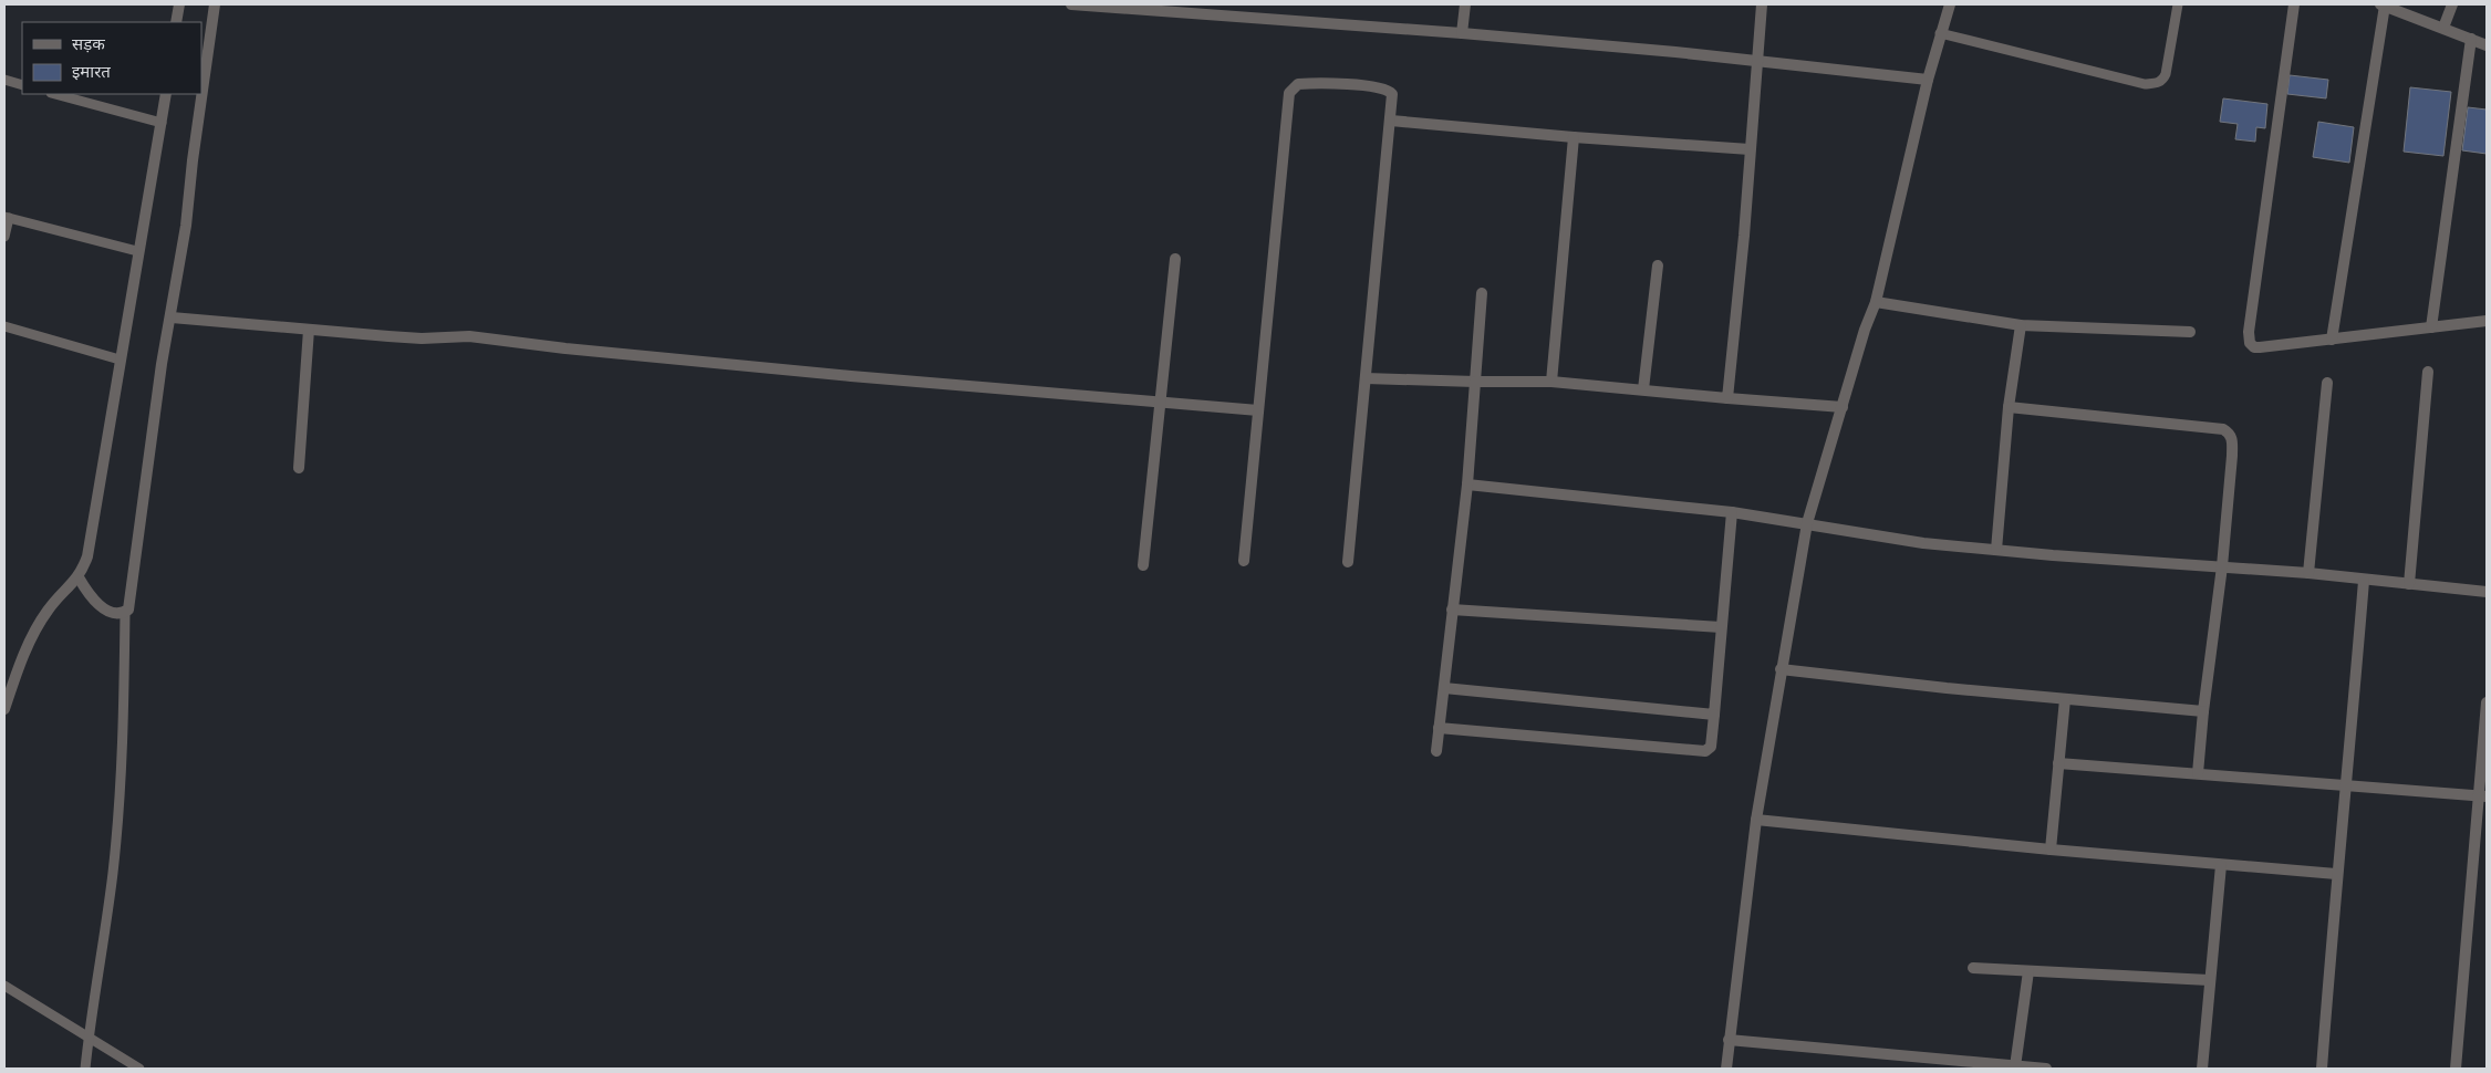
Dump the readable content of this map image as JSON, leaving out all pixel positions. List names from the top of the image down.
{
  "legend": ["सड़क", "इमारत"]
}
